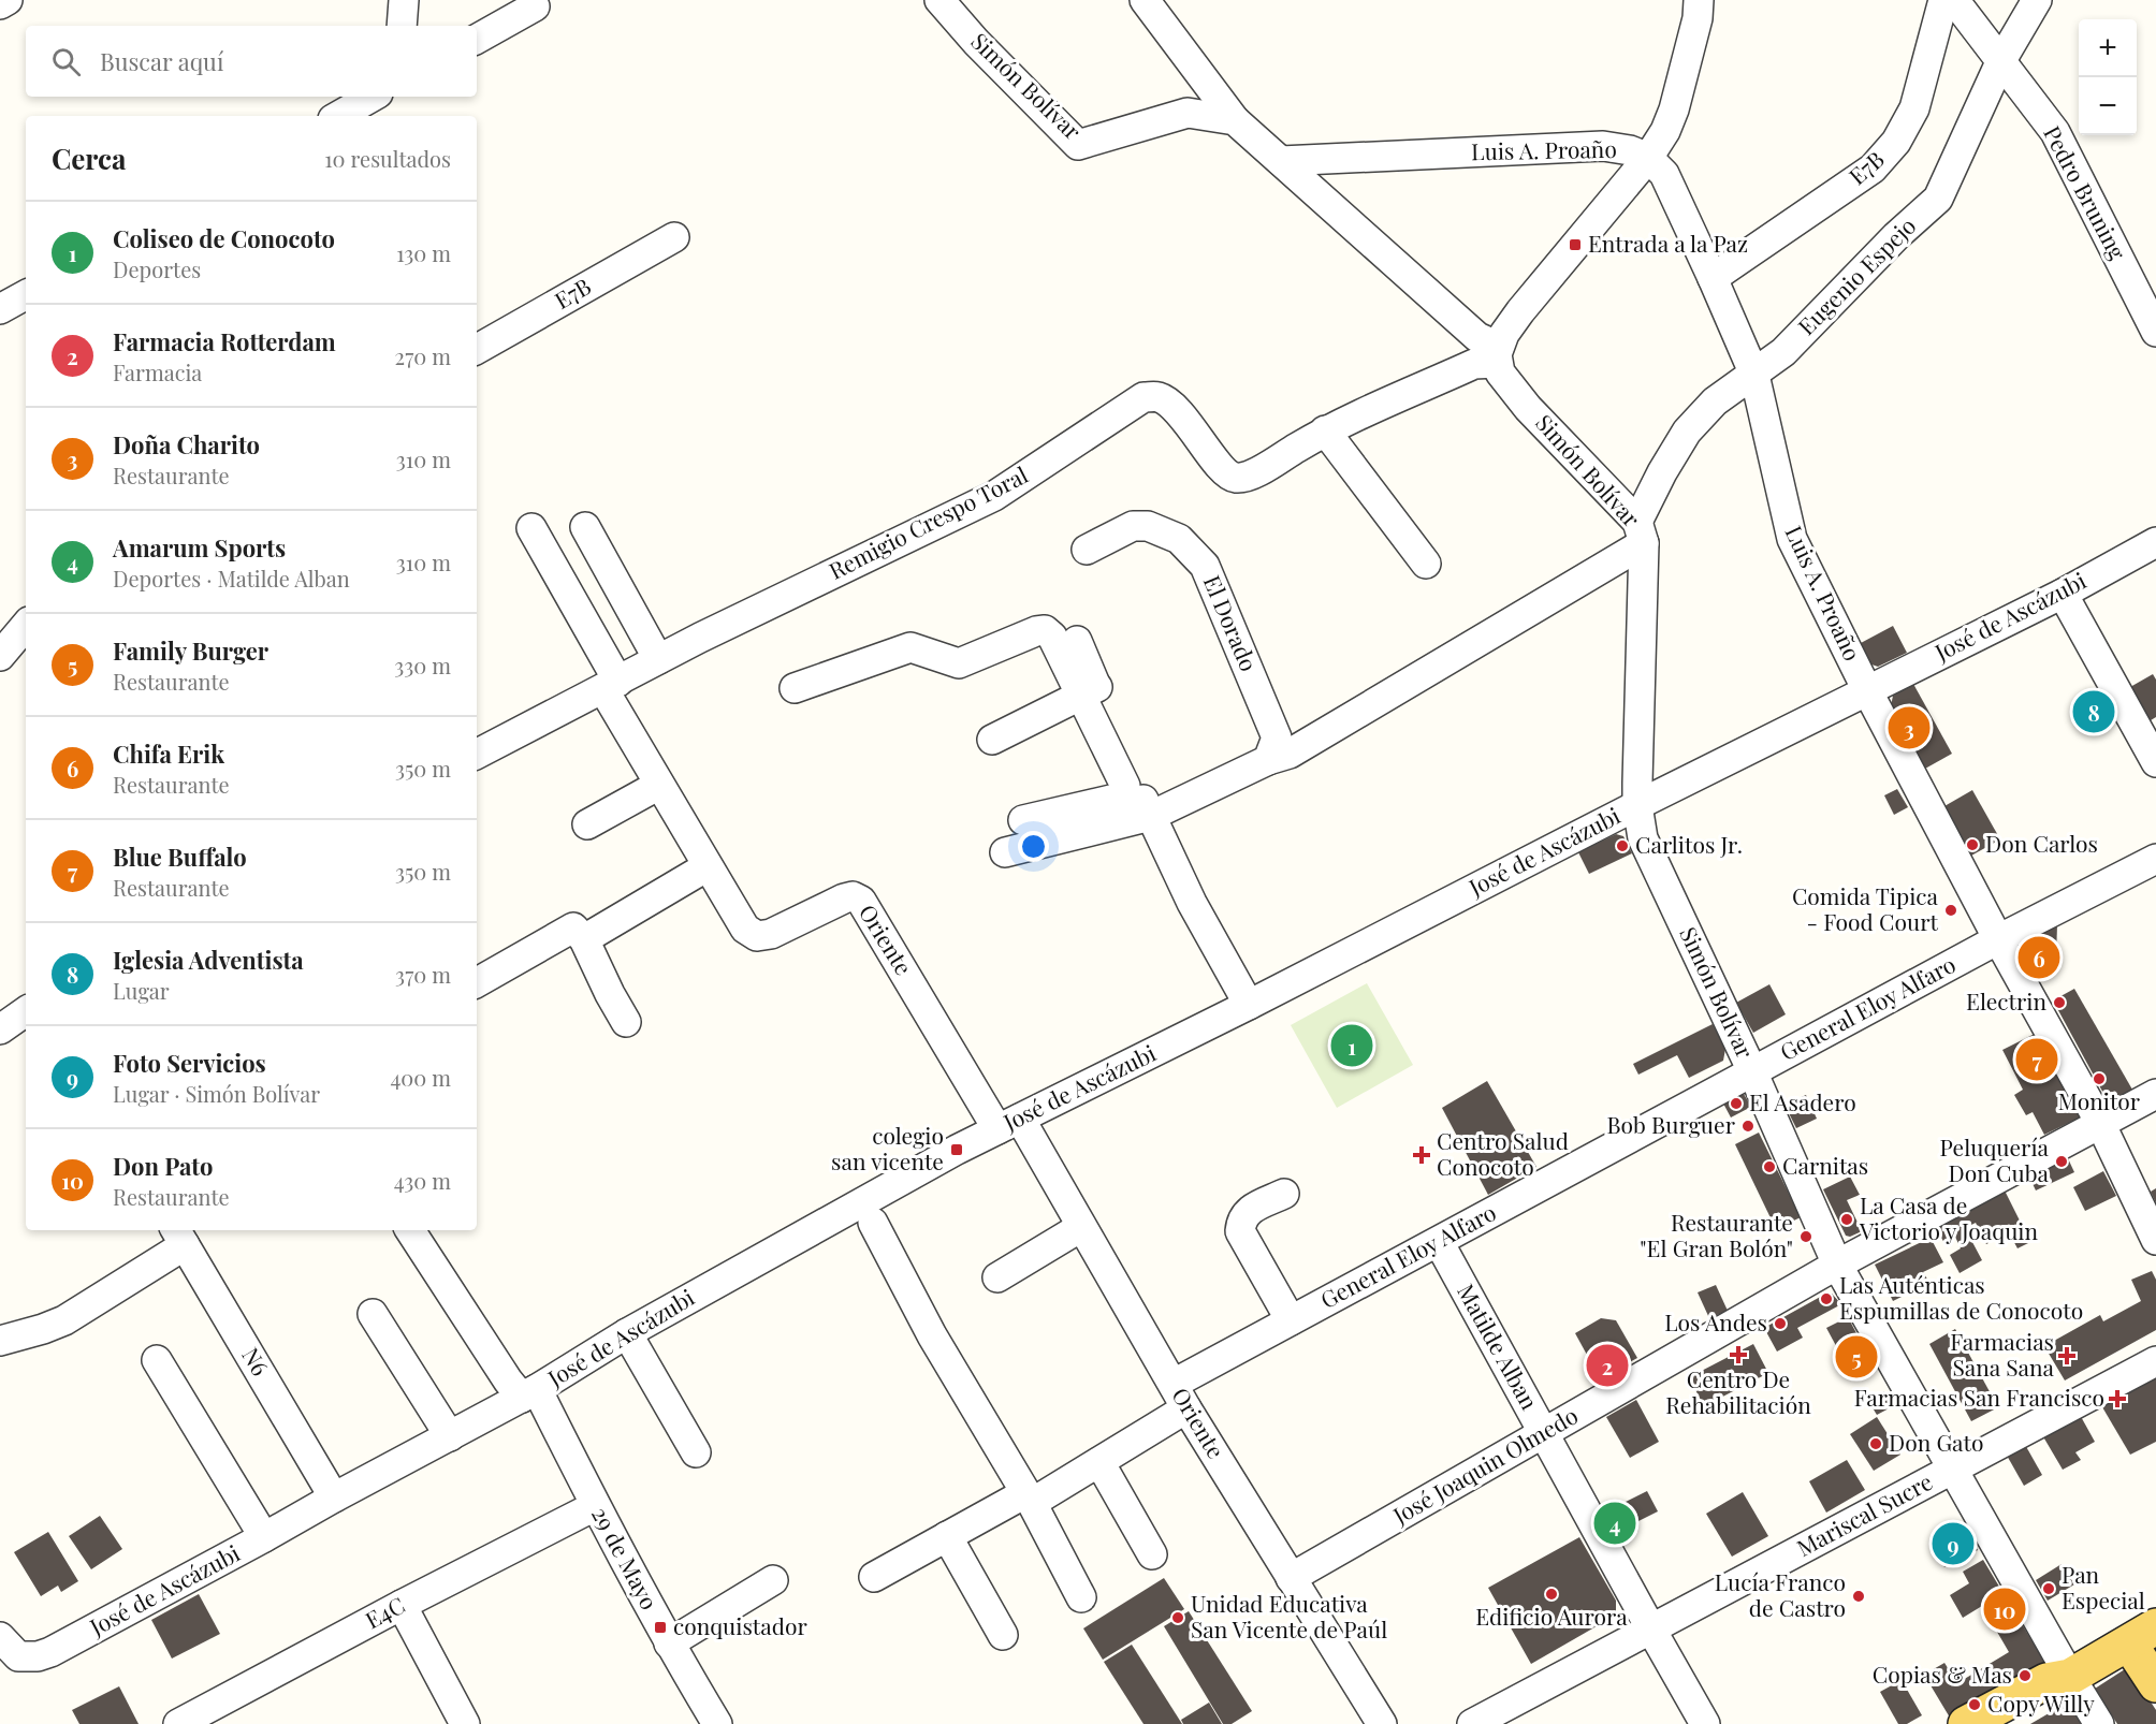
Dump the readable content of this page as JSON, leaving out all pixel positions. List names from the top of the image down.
{
  "streets": {
    "street": [
      "Simón Bolívar",
      "Luis A. Proaño",
      "E7B",
      "Pedro Bruning",
      "Eugenio Espejo",
      "Remigio Crespo Toral",
      "José de Ascázubi",
      "El Dorado",
      "Oriente",
      "General Eloy Alfaro",
      "Matilde Alban",
      "N6",
      "José Joaquin Olmedo",
      "Mariscal Sucre",
      "29 de Mayo",
      "E4C"
    ]
  },
  "crossings": [
    ["Simón Bolívar", "Luis A. Proaño"],
    ["Simón Bolívar", "Eugenio Espejo"],
    ["Simón Bolívar", "Remigio Crespo Toral"],
    ["Simón Bolívar", "José de Ascázubi"],
    ["Simón Bolívar", "General Eloy Alfaro"],
    ["Simón Bolívar", "José Joaquin Olmedo"],
    ["Simón Bolívar", "Mariscal Sucre"],
    ["Luis A. Proaño", "E7B"],
    ["Luis A. Proaño", "Eugenio Espejo"],
    ["Luis A. Proaño", "José de Ascázubi"],
    ["Luis A. Proaño", "General Eloy Alfaro"],
    ["Luis A. Proaño", "José Joaquin Olmedo"],
    ["Pedro Bruning", "Eugenio Espejo"],
    ["Remigio Crespo Toral", "Oriente"],
    ["José de Ascázubi", "Oriente"],
    ["José de Ascázubi", "N6"],
    ["José de Ascázubi", "29 de Mayo"],
    ["Oriente", "General Eloy Alfaro"],
    ["Oriente", "José Joaquin Olmedo"],
    ["General Eloy Alfaro", "Matilde Alban"],
    ["Matilde Alban", "José Joaquin Olmedo"],
    ["Matilde Alban", "Mariscal Sucre"],
    ["29 de Mayo", "E4C"]
  ],
  "places": {
    "transit": ["Entrada a la Paz", "colegio san vicente", "conquistador"],
    "other": [
      "Don Carlos",
      "Carlitos Jr.",
      "Comida Tipica - Food Court",
      "Electrin",
      "Monitor",
      "El Asadero",
      "Bob Burguer",
      "Peluquería Don Cuba",
      "Carnitas",
      "La Casa de Victorio y Joaquin",
      "Restaurante \"El Gran Bolón\"",
      "Las Auténticas Espumillas de Conocoto",
      "Los Andes",
      "Don Gato",
      "Pan Especial",
      "Edificio Aurora",
      "Lucía Franco de Castro",
      "Unidad Educativa San Vicente de Paúl",
      "Copias & Mas",
      "Copy Willy"
    ],
    "health": [
      "Centro Salud Conocoto",
      "Centro De Rehabilitación",
      "Farmacias Sana Sana",
      "Farmacias San Francisco"
    ]
  },
  "page": {
    "map_buttons": ["+", "−"],
    "search": "Buscar aquí",
    "heading": ["Cerca", "10 resultados"],
    "list": [
      {
        "mark": "1",
        "name": "Coliseo de Conocoto",
        "note": "Deportes",
        "value": "130 m"
      },
      {
        "mark": "2",
        "name": "Farmacia Rotterdam",
        "note": "Farmacia",
        "value": "270 m"
      },
      {
        "mark": "3",
        "name": "Doña Charito",
        "note": "Restaurante",
        "value": "310 m"
      },
      {
        "mark": "4",
        "name": "Amarum Sports",
        "note": "Deportes · Matilde Alban",
        "value": "310 m"
      },
      {
        "mark": "5",
        "name": "Family Burger",
        "note": "Restaurante",
        "value": "330 m"
      },
      {
        "mark": "6",
        "name": "Chifa Erik",
        "note": "Restaurante",
        "value": "350 m"
      },
      {
        "mark": "7",
        "name": "Blue Buffalo",
        "note": "Restaurante",
        "value": "350 m"
      },
      {
        "mark": "8",
        "name": "Iglesia Adventista",
        "note": "Lugar",
        "value": "370 m"
      },
      {
        "mark": "9",
        "name": "Foto Servicios",
        "note": "Lugar · Simón Bolívar",
        "value": "400 m"
      },
      {
        "mark": "10",
        "name": "Don Pato",
        "note": "Restaurante",
        "value": "430 m"
      }
    ],
    "pins": [
      "8",
      "3",
      "6",
      "1",
      "7",
      "5",
      "2",
      "4",
      "9",
      "10"
    ]
  }
}
